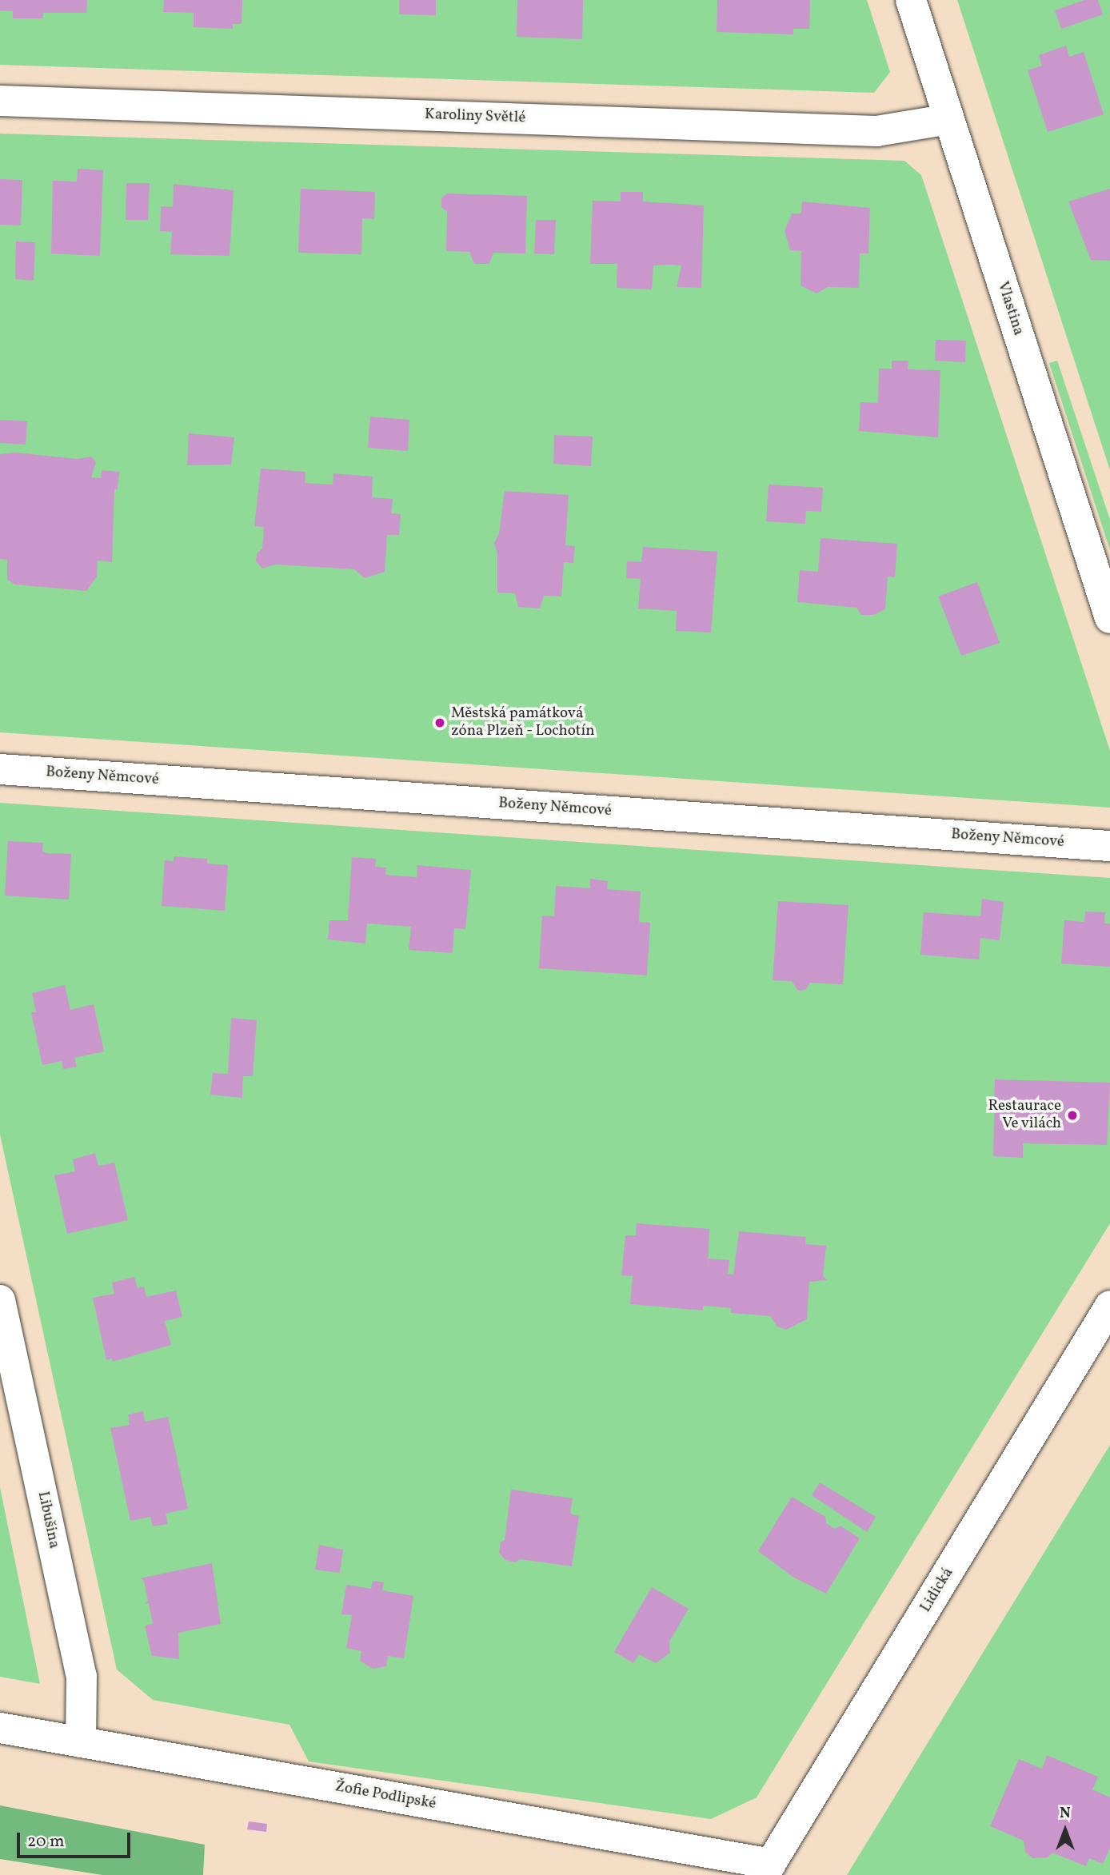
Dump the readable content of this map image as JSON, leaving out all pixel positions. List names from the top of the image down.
{
  "streets": {
    "street": [
      "Karoliny Světlé",
      "Vlastina",
      "Boženy Němcové",
      "Libušina",
      "Lidická",
      "Žofie Podlipské"
    ]
  },
  "crossings": [
    ["Karoliny Světlé", "Vlastina"],
    ["Libušina", "Žofie Podlipské"],
    ["Lidická", "Žofie Podlipské"]
  ],
  "places": ["Městská památková zóna Plzeň - Lochotín", "Restaurace Ve vilách"],
  "scale_bar": "20 m",
  "north": "top"
}
